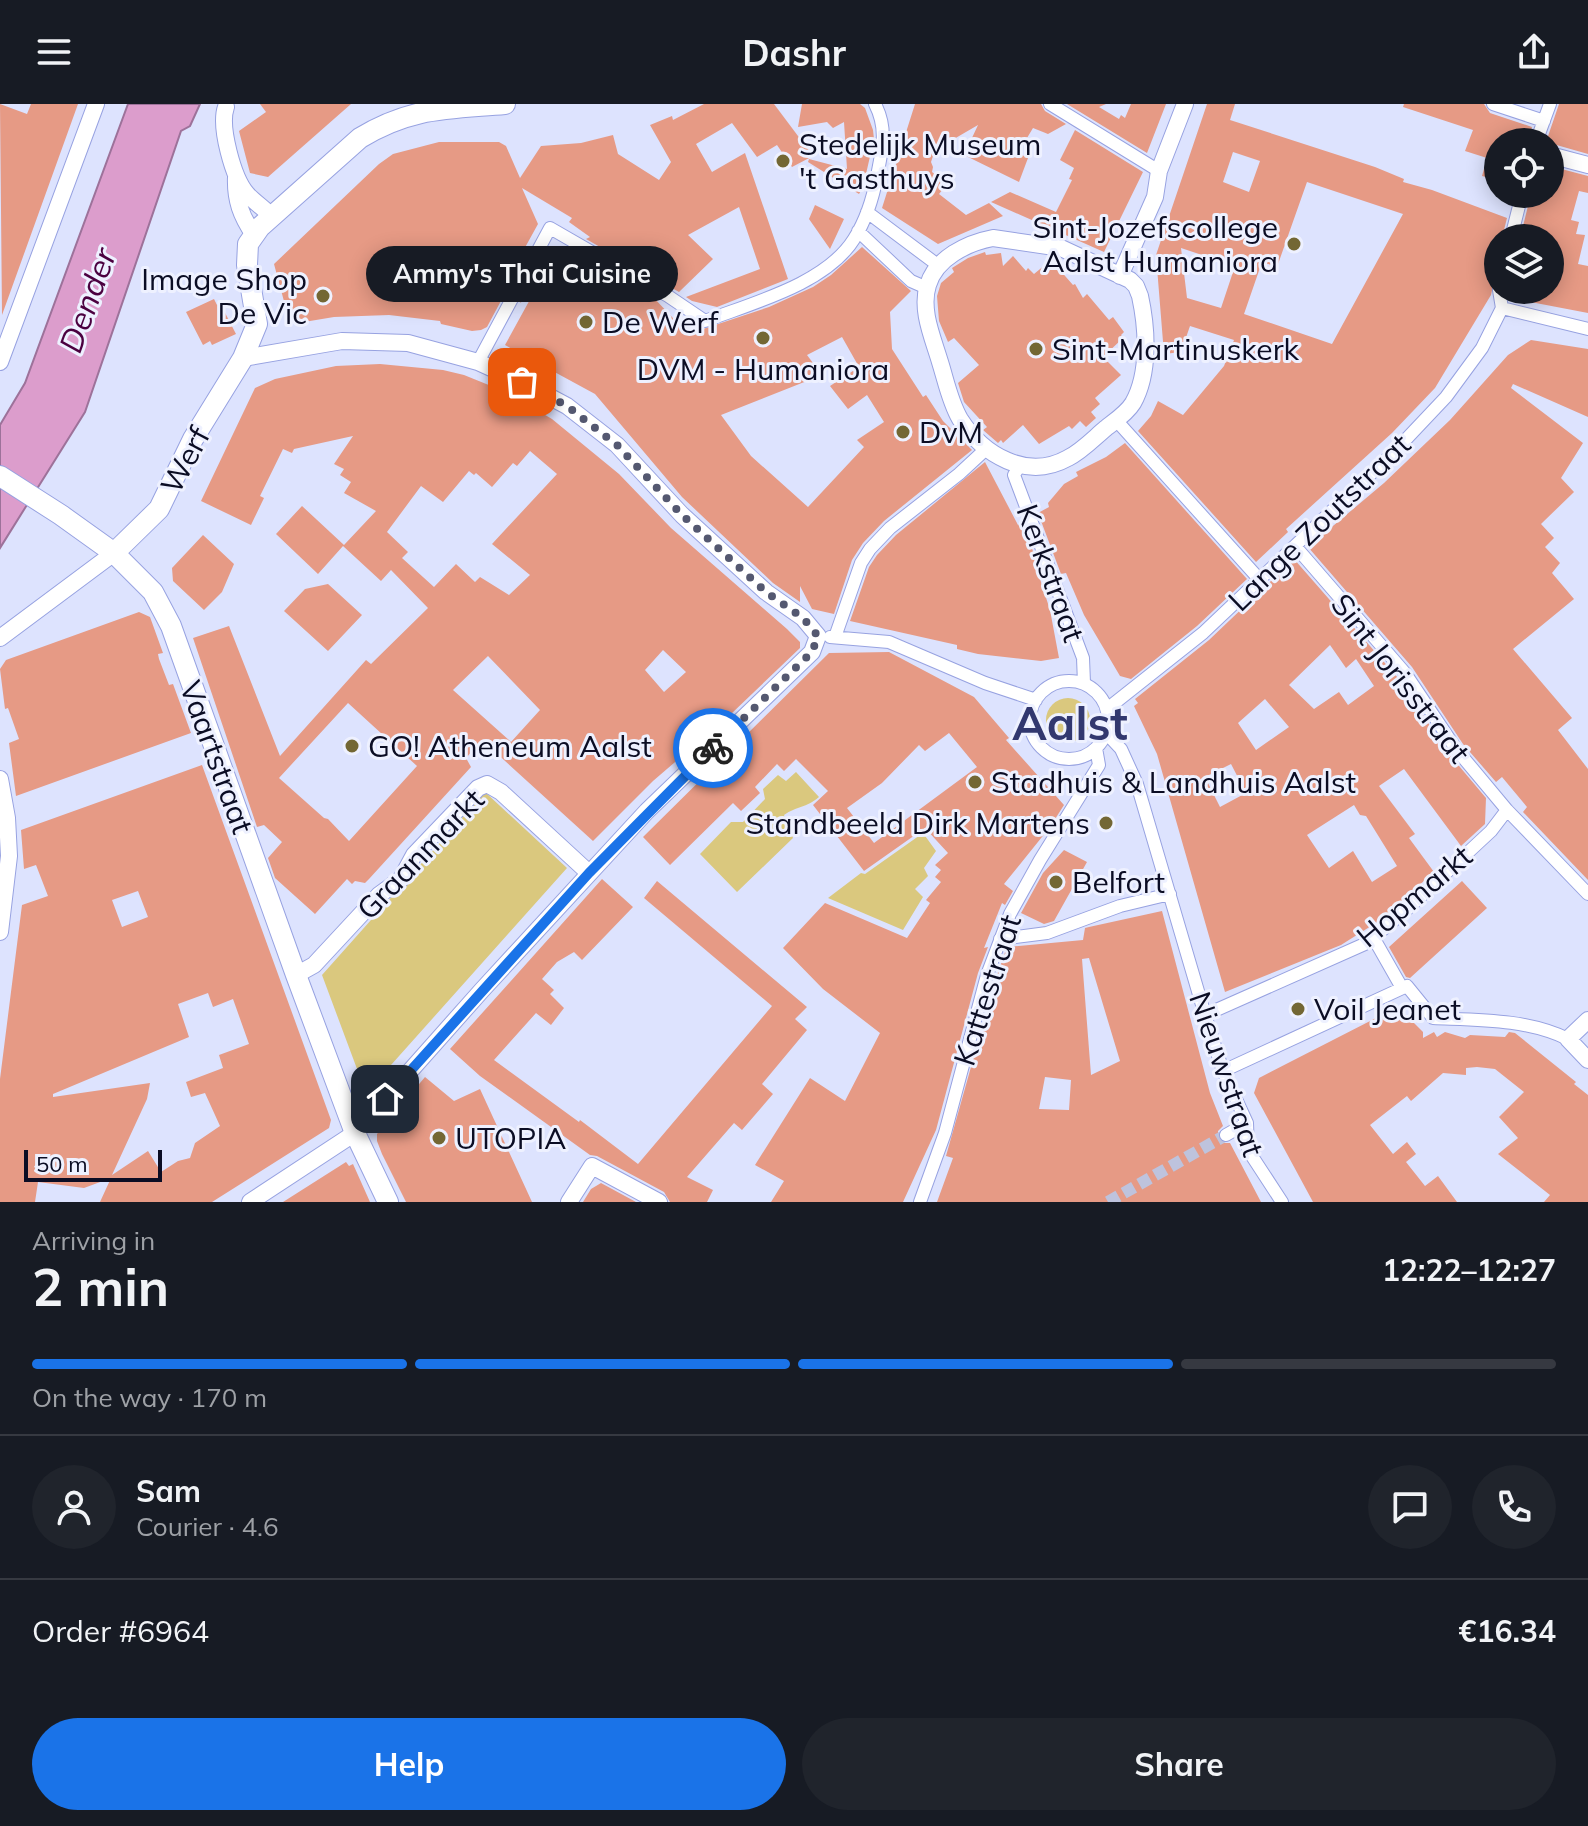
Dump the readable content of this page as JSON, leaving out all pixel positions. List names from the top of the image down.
{
  "streets": {
    "street": [
      "Werf",
      "Lange Zoutstraat",
      "Kerkstraat",
      "Sint Jorisstraat",
      "Vaartstraat",
      "Graanmarkt",
      "Hopmarkt",
      "Kattestraat",
      "Nieuwstraat"
    ]
  },
  "crossings": [
    ["Werf", "Vaartstraat"],
    ["Lange Zoutstraat", "Kerkstraat"],
    ["Lange Zoutstraat", "Sint Jorisstraat"],
    ["Lange Zoutstraat", "Kattestraat"],
    ["Lange Zoutstraat", "Nieuwstraat"],
    ["Kerkstraat", "Kattestraat"],
    ["Kerkstraat", "Nieuwstraat"],
    ["Sint Jorisstraat", "Hopmarkt"],
    ["Vaartstraat", "Graanmarkt"],
    ["Hopmarkt", "Nieuwstraat"],
    ["Kattestraat", "Nieuwstraat"]
  ],
  "districts": ["Aalst"],
  "water": ["Dender"],
  "places": [
    "Stedelijk Museum 't Gasthuys",
    "Sint-Jozefscollege Aalst Humaniora",
    "Image Shop De Vic",
    "De Werf",
    "DVM - Humaniora",
    "Sint-Martinuskerk",
    "Ammy's Thai Cuisine",
    "DvM",
    "GO! Atheneum Aalst",
    "Stadhuis & Landhuis Aalst",
    "Standbeeld Dirk Martens",
    "Belfort",
    "Voil Jeanet",
    "UTOPIA"
  ],
  "scale_bar": "50 m",
  "page": {
    "header": "Dashr",
    "bubble": "Ammy's Thai Cuisine",
    "scale": "50 m",
    "heading": ["2 min", "Arriving in", "12:22–12:27"],
    "panel": [
      "Sam",
      "Courier · 4.6",
      "Order #6964",
      "€16.34"
    ],
    "bar": "On the way · 170 m",
    "buttons": ["Help", "Share"]
  }
}
